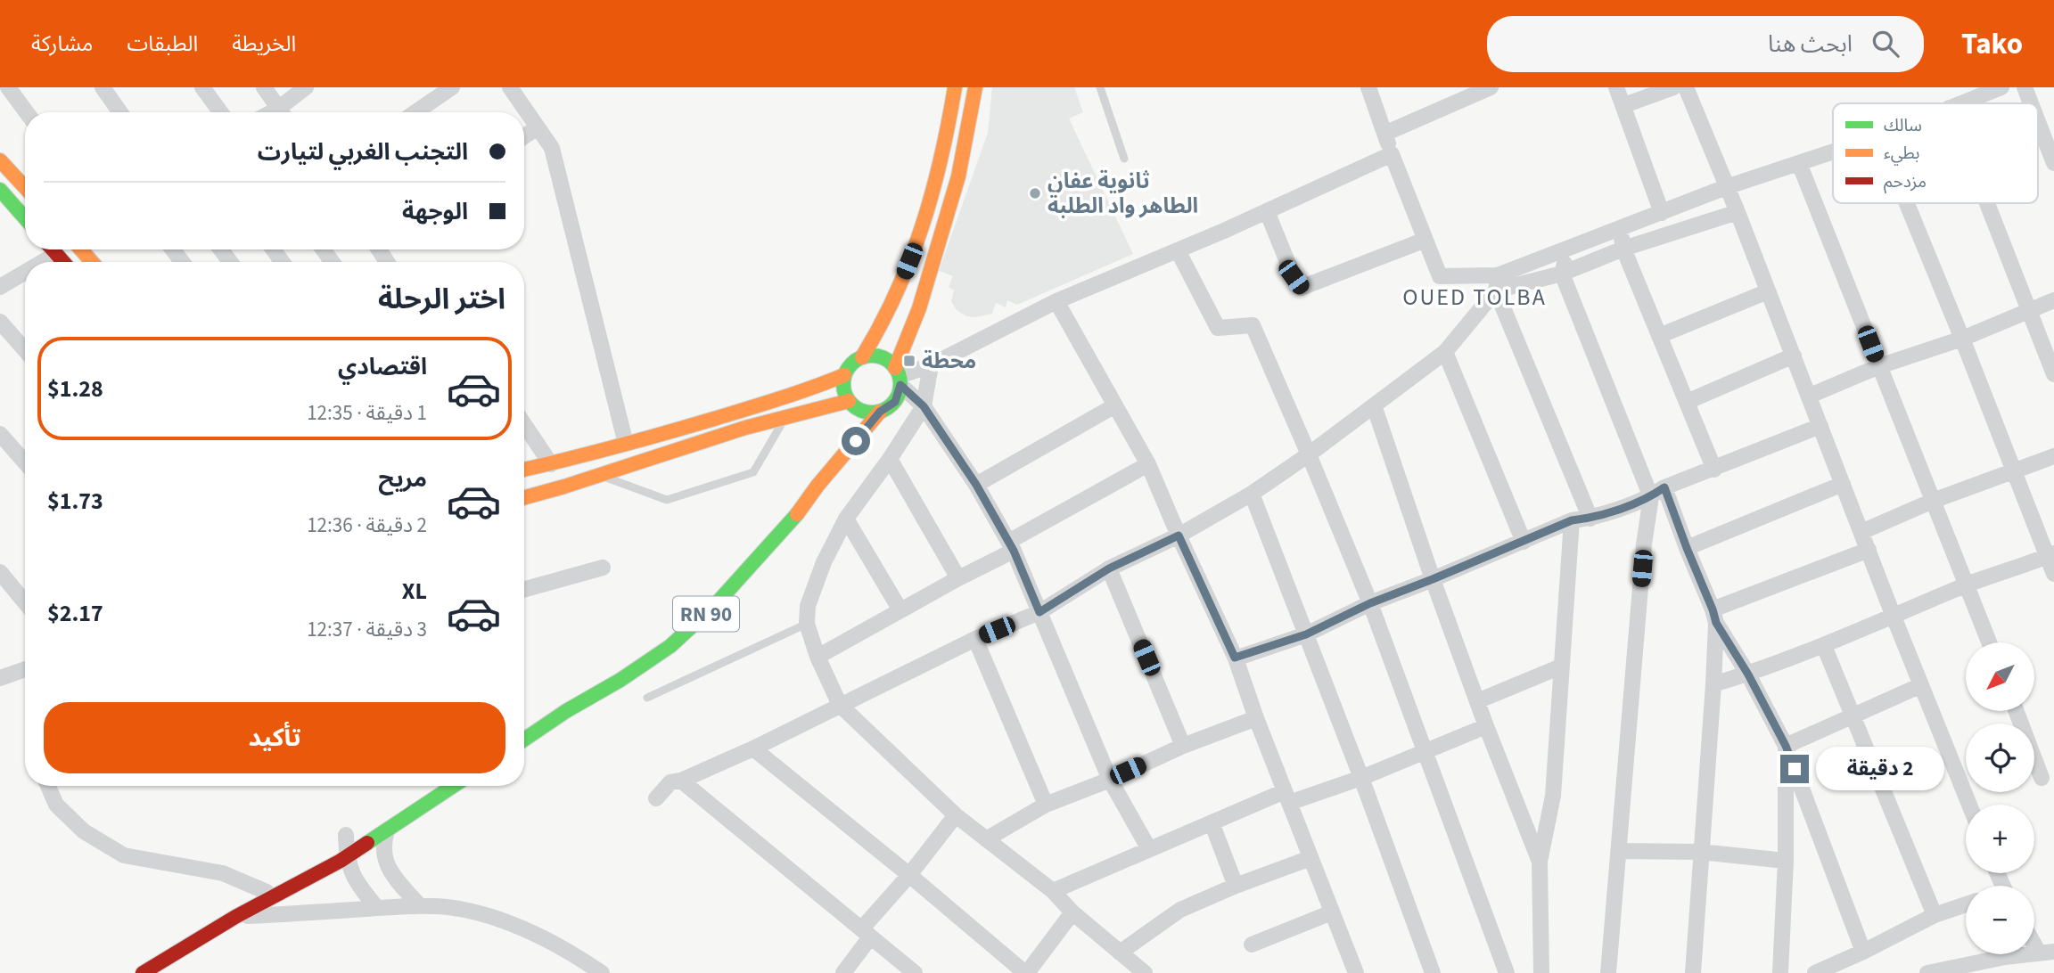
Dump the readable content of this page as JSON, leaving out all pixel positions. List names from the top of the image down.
{
  "streets": {
    "main road": ["RN 90"]
  },
  "districts": ["OUED TOLBA"],
  "places": {
    "other": ["ثانوية عفان الطاهر واد الطلبة"],
    "transit": ["محطة"]
  },
  "legend": ["سالك", "بطيء", "مزدحم"],
  "north": "bottom left",
  "page": {
    "header": "Tako",
    "search": "ابحث هنا",
    "nav": ["الخريطة", "الطبقات", "مشاركة"],
    "banner": ["التجنب الغربي لتيارت", "الوجهة"],
    "heading": "اختر الرحلة",
    "list": [
      {
        "name": "اقتصادي",
        "note": "1 دقيقة · 12:35",
        "value": "$1.28"
      },
      {
        "name": "مريح",
        "note": "2 دقيقة · 12:36",
        "value": "$1.73"
      },
      {
        "name": "XL",
        "note": "3 دقيقة · 12:37",
        "value": "$2.17"
      }
    ],
    "map_buttons": ["+", "−"],
    "buttons": "تأكيد",
    "bubble": "2 دقيقة"
  }
}
